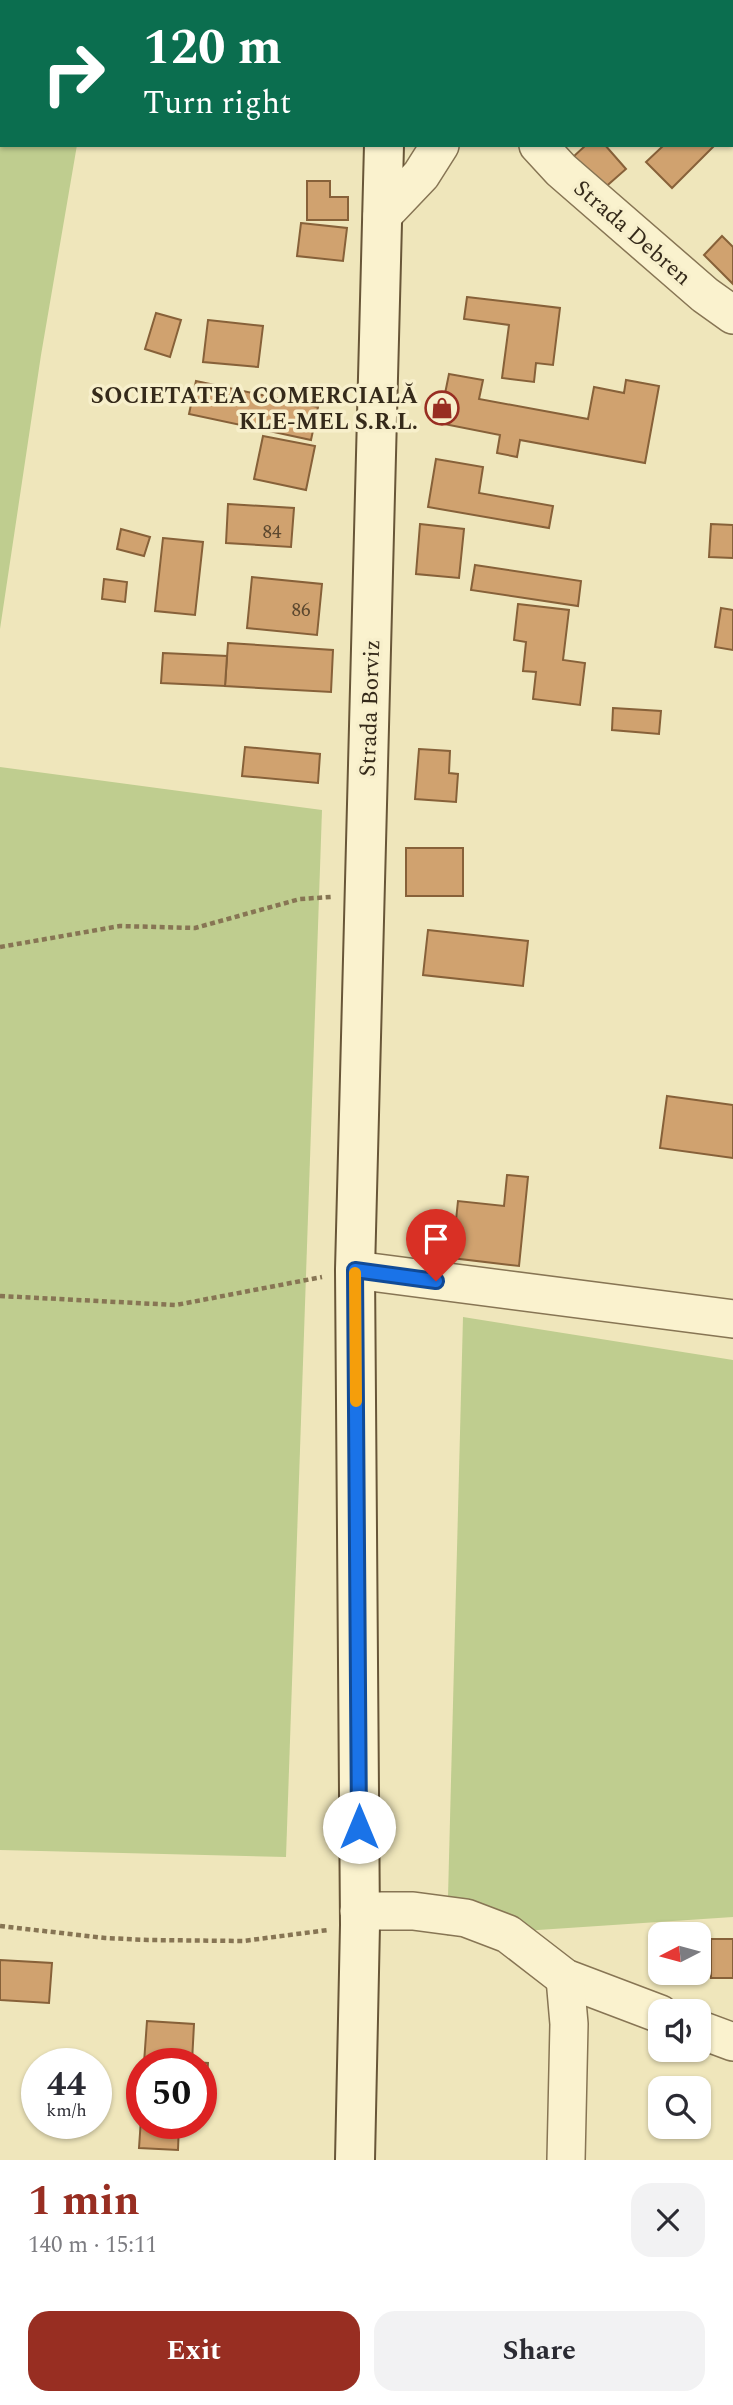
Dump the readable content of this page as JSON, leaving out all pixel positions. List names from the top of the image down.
{
  "streets": {
    "main road": ["Strada Borviz"],
    "street": ["Strada Debren"]
  },
  "places": {
    "shop": ["SOCIETATEA COMERCIALĂ KLE-MEL S.R.L."]
  },
  "house_numbers": ["84", "86"],
  "north": "left",
  "page": {
    "turn": ["120 m", "Turn right"],
    "speed": "44 km/h",
    "limit": "50",
    "heading": ["1 min", "140 m · 15:11"],
    "buttons": ["Exit", "Share"]
  }
}
